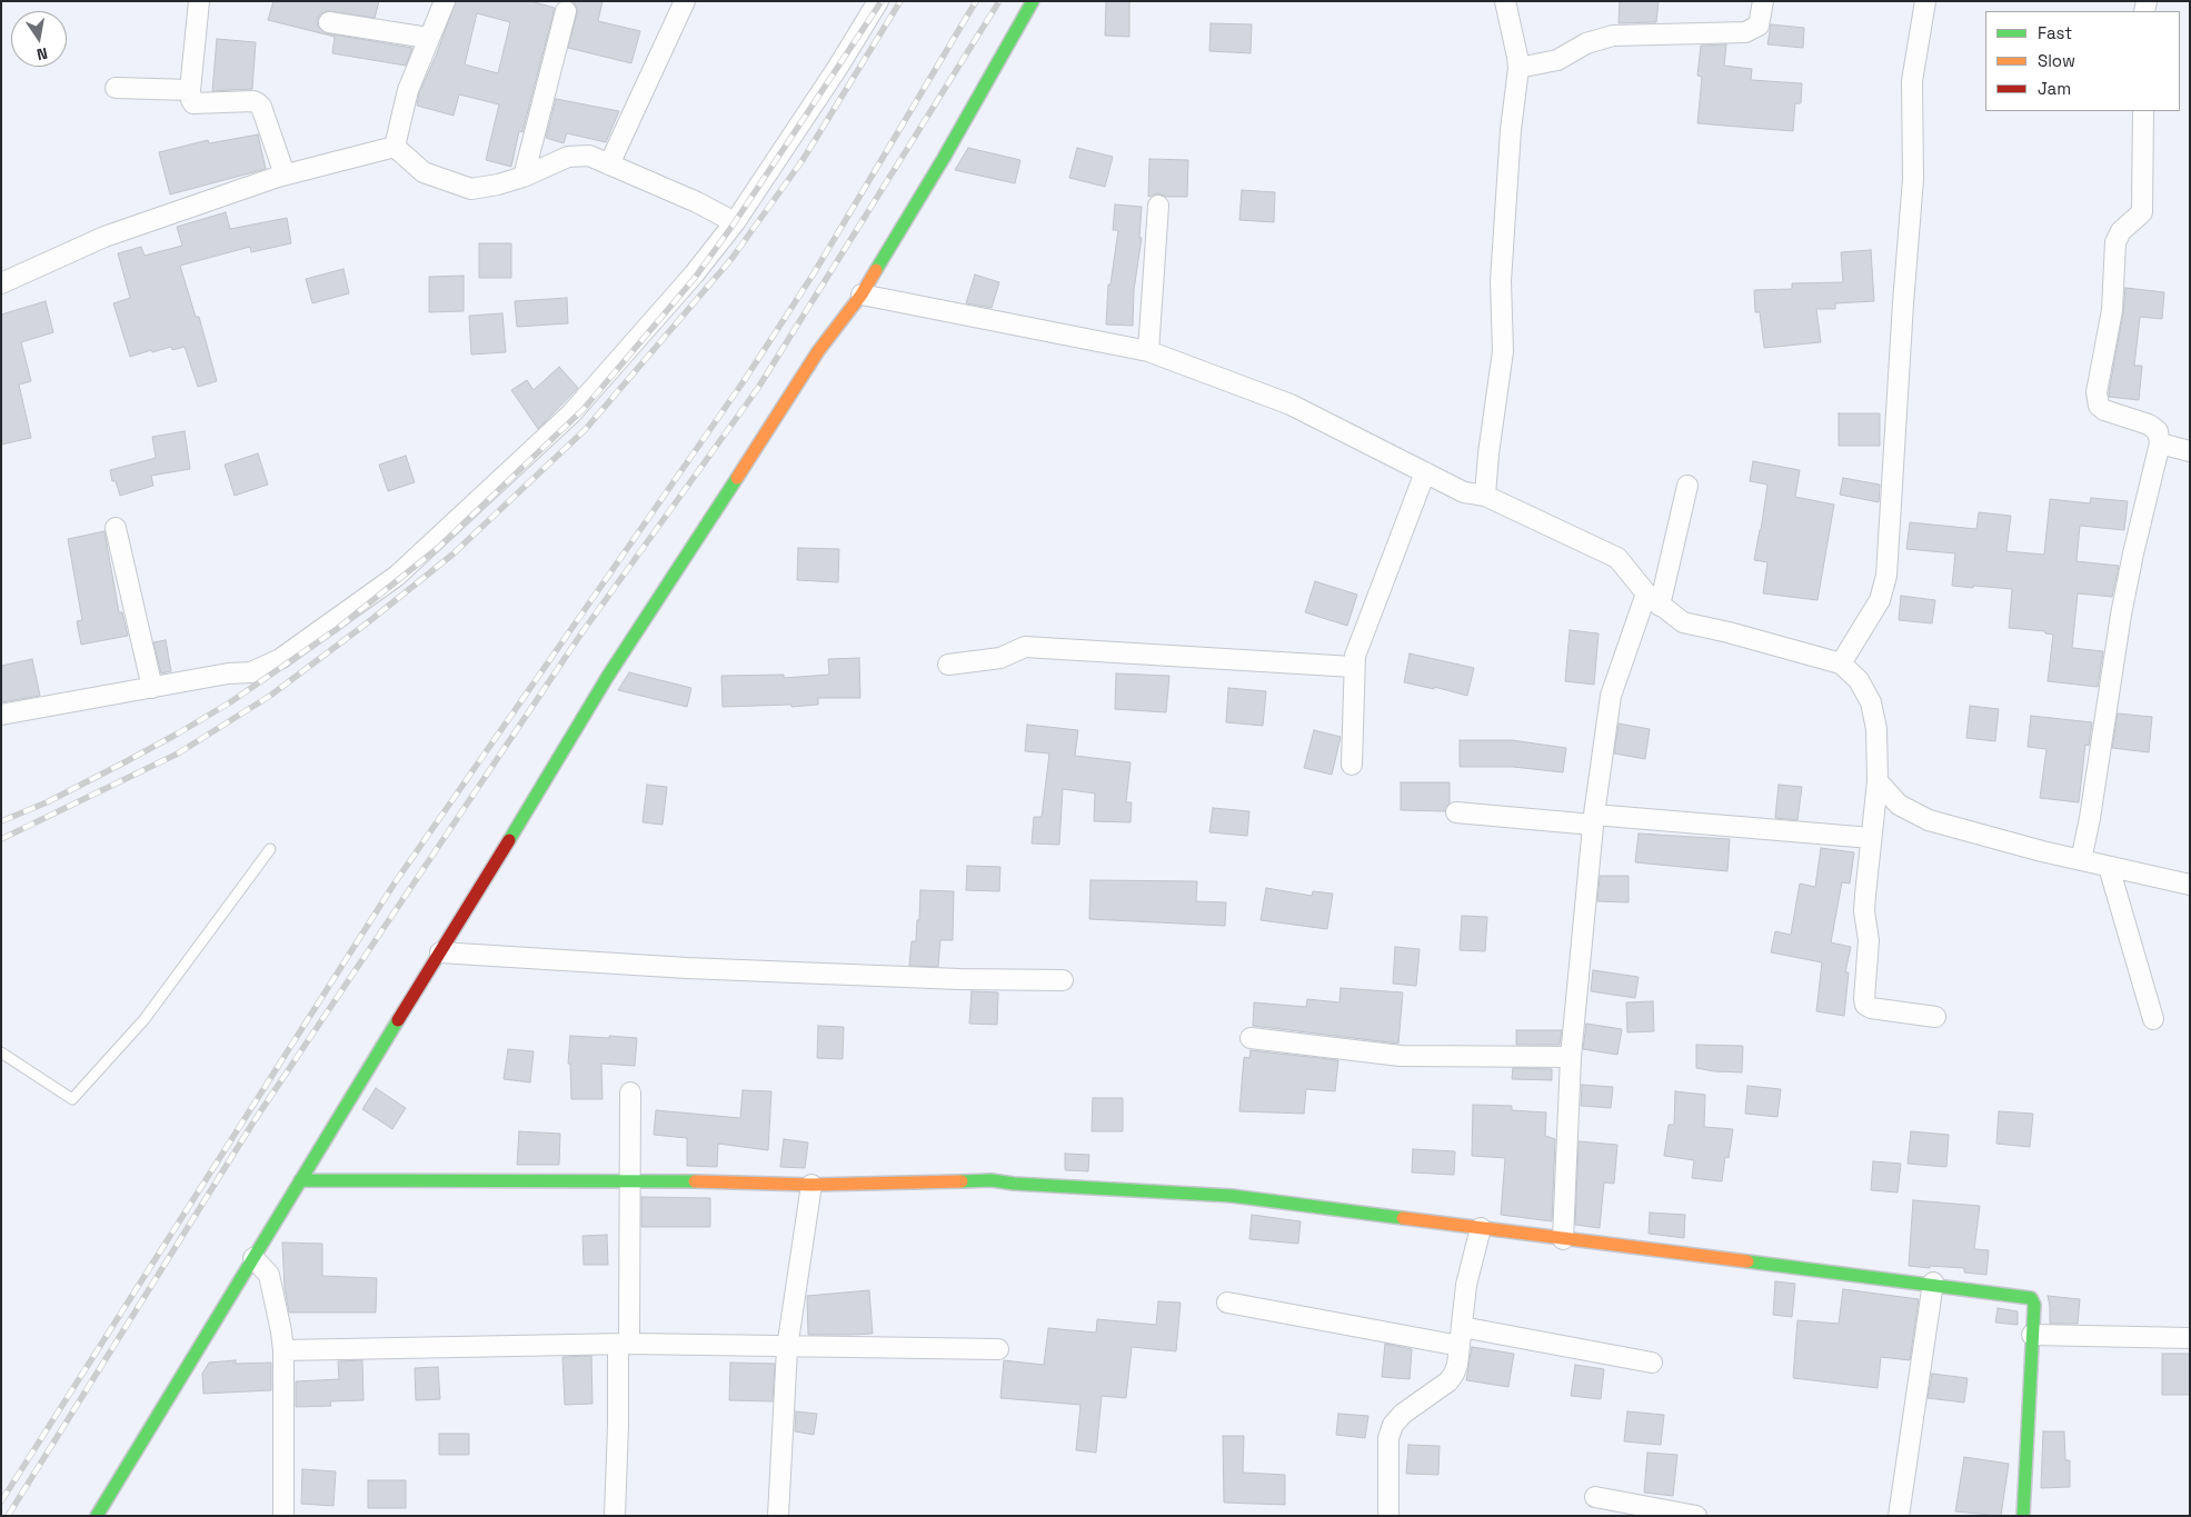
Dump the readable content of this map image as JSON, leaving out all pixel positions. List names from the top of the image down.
{
  "legend": ["Fast", "Slow", "Jam"],
  "north": "bottom"
}
